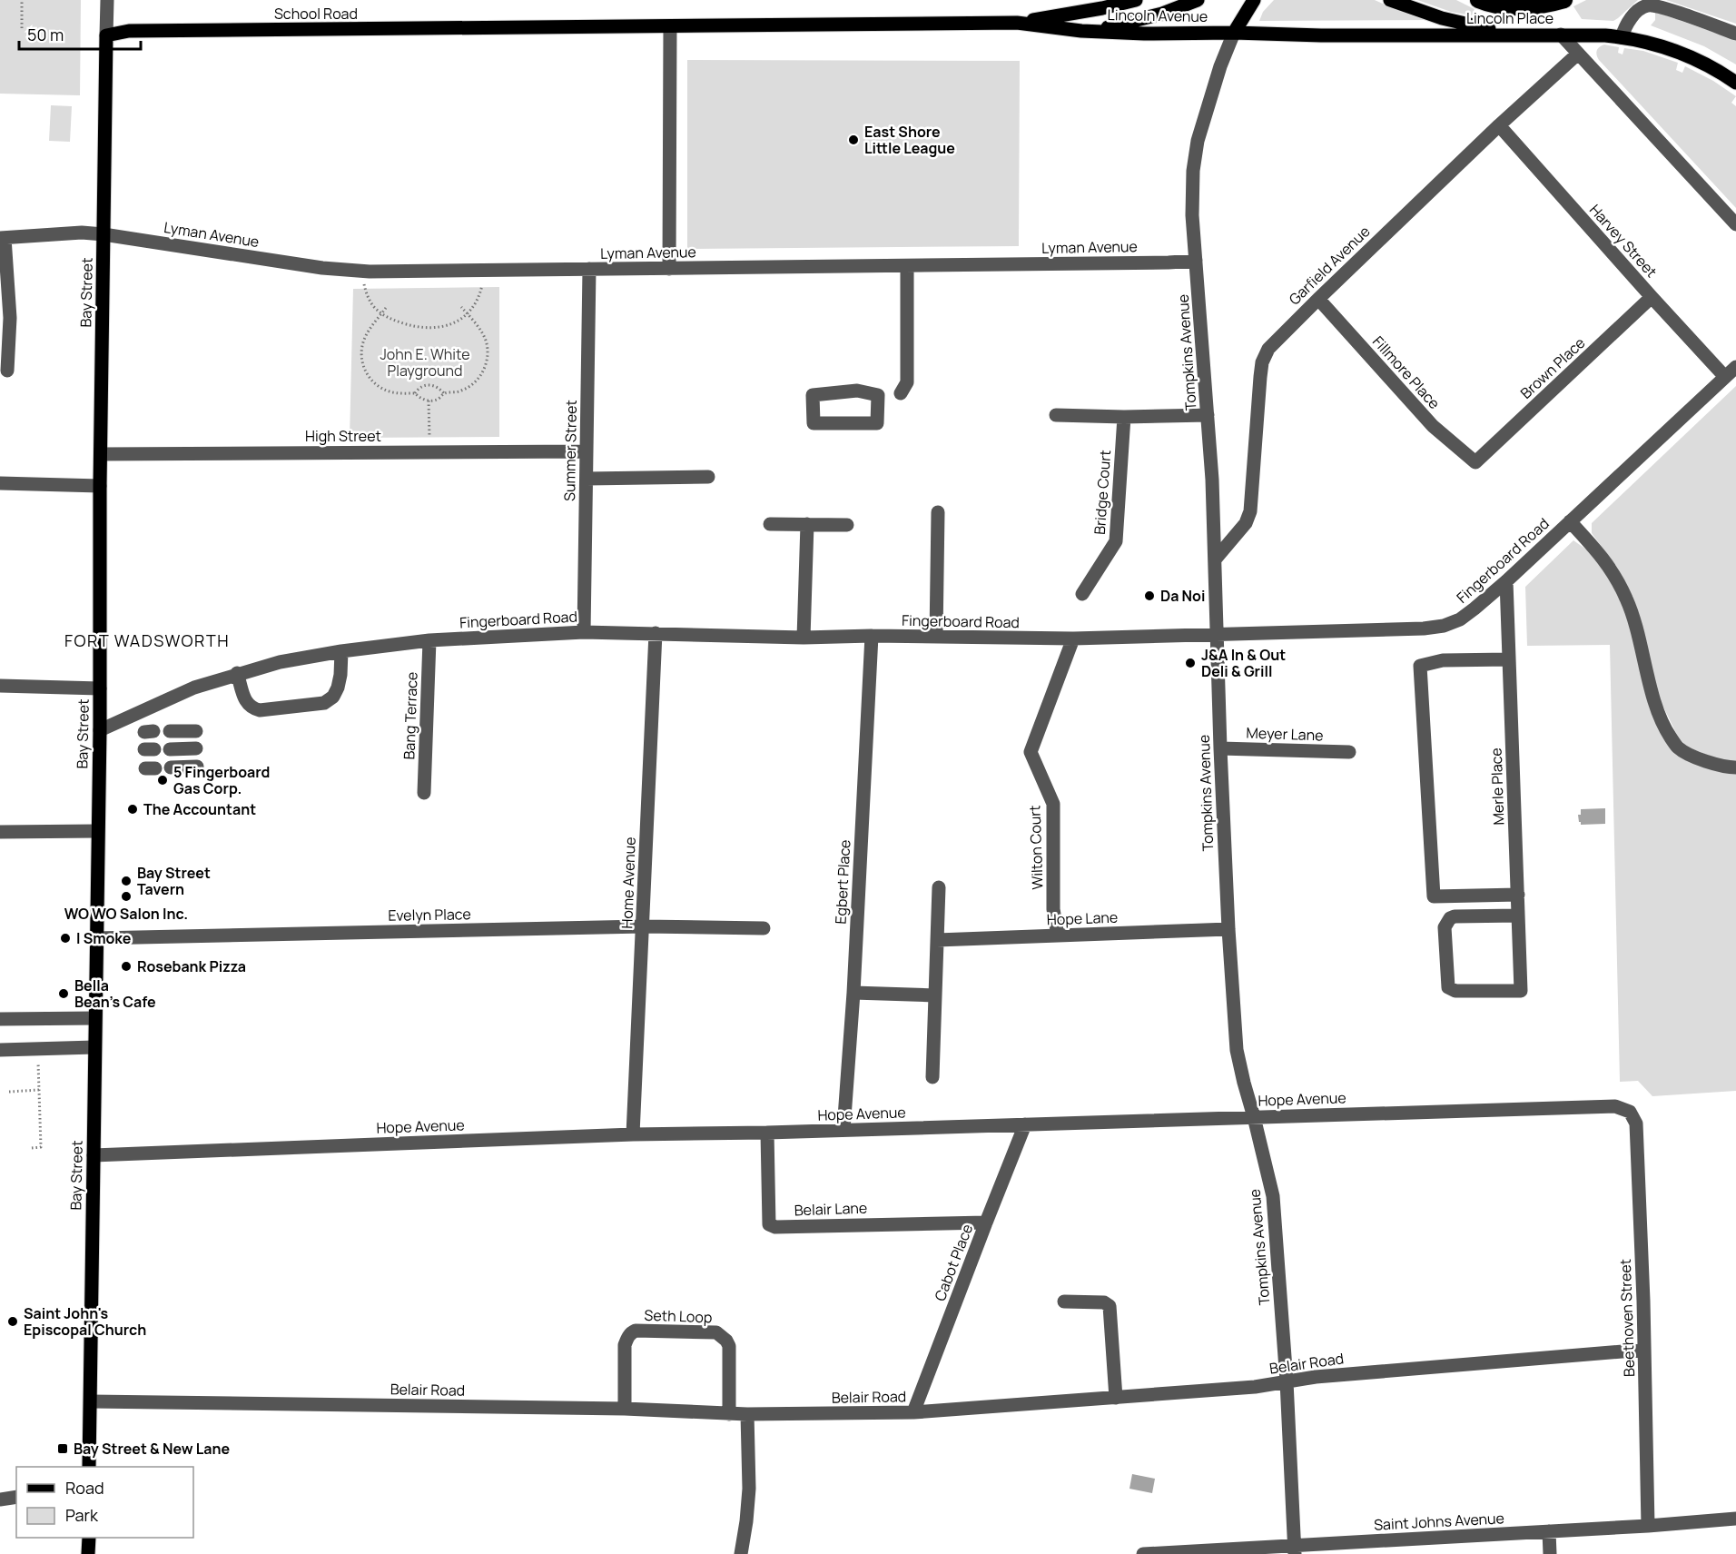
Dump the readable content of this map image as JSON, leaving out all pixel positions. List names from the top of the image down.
{
  "streets": {
    "main road": [
      "School Road",
      "Lincoln Avenue",
      "Lincoln Place",
      "Bay Street"
    ],
    "street": [
      "Lyman Avenue",
      "Harvey Street",
      "Garfield Avenue",
      "Tompkins Avenue",
      "Brown Place",
      "Fillmore Place",
      "High Street",
      "Summer Street",
      "Bridge Court",
      "Fingerboard Road",
      "Bang Terrace",
      "Meyer Lane",
      "Merle Place",
      "Wilton Court",
      "Egbert Place",
      "Home Avenue",
      "Evelyn Place",
      "Hope Lane",
      "Hope Avenue",
      "Belair Lane",
      "Cabot Place",
      "Seth Loop",
      "Beethoven Street",
      "Belair Road",
      "Saint Johns Avenue"
    ]
  },
  "crossings": [
    ["School Road", "Lincoln Avenue"],
    ["School Road", "Bay Street"],
    ["Lincoln Avenue", "Lincoln Place"],
    ["Lincoln Avenue", "Tompkins Avenue"],
    ["Lincoln Place", "Garfield Avenue"],
    ["Lincoln Place", "Tompkins Avenue"],
    ["Lyman Avenue", "Bay Street"],
    ["Lyman Avenue", "Tompkins Avenue"],
    ["Lyman Avenue", "Summer Street"],
    ["Harvey Street", "Garfield Avenue"],
    ["Harvey Street", "Brown Place"],
    ["Harvey Street", "Fingerboard Road"],
    ["Garfield Avenue", "Tompkins Avenue"],
    ["Garfield Avenue", "Fillmore Place"],
    ["Bay Street", "High Street"],
    ["Bay Street", "Fingerboard Road"],
    ["Bay Street", "Evelyn Place"],
    ["Bay Street", "Hope Avenue"],
    ["Bay Street", "Belair Road"],
    ["Tompkins Avenue", "Fingerboard Road"],
    ["Tompkins Avenue", "Meyer Lane"],
    ["Tompkins Avenue", "Hope Lane"],
    ["Tompkins Avenue", "Hope Avenue"],
    ["Tompkins Avenue", "Belair Road"],
    ["Tompkins Avenue", "Saint Johns Avenue"],
    ["Brown Place", "Fillmore Place"],
    ["High Street", "Summer Street"],
    ["Summer Street", "Fingerboard Road"],
    ["Fingerboard Road", "Bang Terrace"],
    ["Fingerboard Road", "Merle Place"],
    ["Fingerboard Road", "Wilton Court"],
    ["Fingerboard Road", "Egbert Place"],
    ["Fingerboard Road", "Home Avenue"],
    ["Wilton Court", "Hope Lane"],
    ["Egbert Place", "Hope Avenue"],
    ["Home Avenue", "Evelyn Place"],
    ["Home Avenue", "Hope Avenue"],
    ["Hope Avenue", "Belair Lane"],
    ["Hope Avenue", "Cabot Place"],
    ["Hope Avenue", "Beethoven Street"],
    ["Belair Lane", "Cabot Place"],
    ["Cabot Place", "Belair Road"],
    ["Seth Loop", "Belair Road"],
    ["Beethoven Street", "Belair Road"],
    ["Beethoven Street", "Saint Johns Avenue"]
  ],
  "districts": ["FORT WADSWORTH"],
  "parks": ["John E. White Playground"],
  "places": {
    "other": [
      "East Shore Little League",
      "Da Noi",
      "J&A In & Out Deli & Grill",
      "5 Fingerboard Gas Corp.",
      "The Accountant",
      "Bay Street Tavern",
      "WO WO Salon Inc.",
      "I Smoke",
      "Rosebank Pizza",
      "Bella Bean's Cafe",
      "Saint John's Episcopal Church"
    ],
    "transit": ["Bay Street & New Lane"]
  },
  "legend": ["Road", "Park"],
  "scale_bar": "50 m"
}
